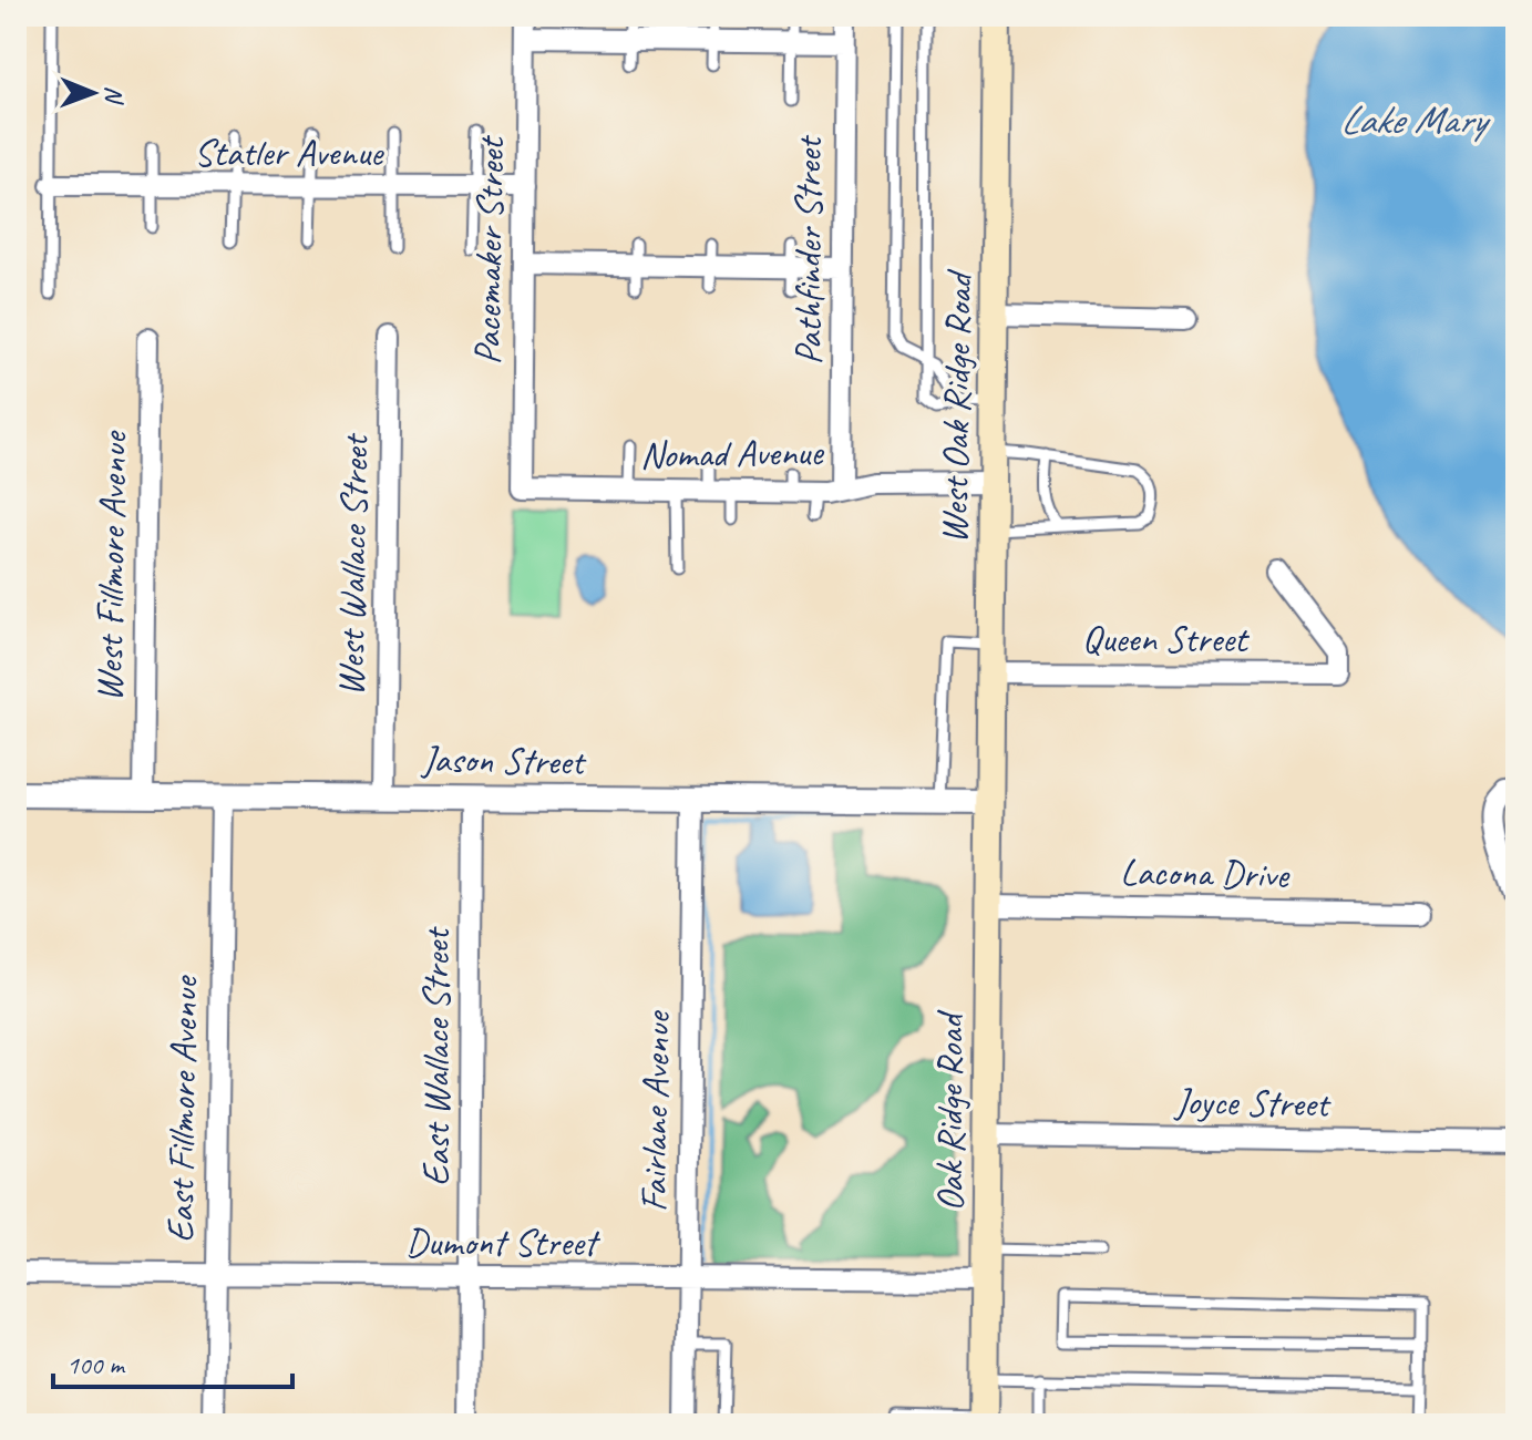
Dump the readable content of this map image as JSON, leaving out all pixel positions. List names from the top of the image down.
{
  "streets": {
    "main road": ["West Oak Ridge Road", "Oak Ridge Road"],
    "street": [
      "Statler Avenue",
      "Pacemaker Street",
      "Pathfinder Street",
      "Nomad Avenue",
      "West Wallace Street",
      "West Fillmore Avenue",
      "Queen Street",
      "Jason Street",
      "Lacona Drive",
      "East Wallace Street",
      "Joyce Street",
      "East Fillmore Avenue",
      "Fairlane Avenue",
      "Dumont Street"
    ]
  },
  "crossings": [
    ["Statler Avenue", "Pacemaker Street"],
    ["Pacemaker Street", "Nomad Avenue"],
    ["Pathfinder Street", "Nomad Avenue"],
    ["West Oak Ridge Road", "Nomad Avenue"],
    ["West Oak Ridge Road", "Queen Street"],
    ["West Oak Ridge Road", "Jason Street"],
    ["West Oak Ridge Road", "Oak Ridge Road"],
    ["West Wallace Street", "Jason Street"],
    ["West Fillmore Avenue", "Jason Street"],
    ["Jason Street", "East Wallace Street"],
    ["Jason Street", "East Fillmore Avenue"],
    ["Jason Street", "Fairlane Avenue"],
    ["Jason Street", "Oak Ridge Road"],
    ["Lacona Drive", "Oak Ridge Road"],
    ["East Wallace Street", "Dumont Street"],
    ["Joyce Street", "Oak Ridge Road"],
    ["East Fillmore Avenue", "Dumont Street"],
    ["Fairlane Avenue", "Dumont Street"],
    ["Oak Ridge Road", "Dumont Street"]
  ],
  "water": ["Lake Mary"],
  "scale_bar": "100 m",
  "north": "right"
}
